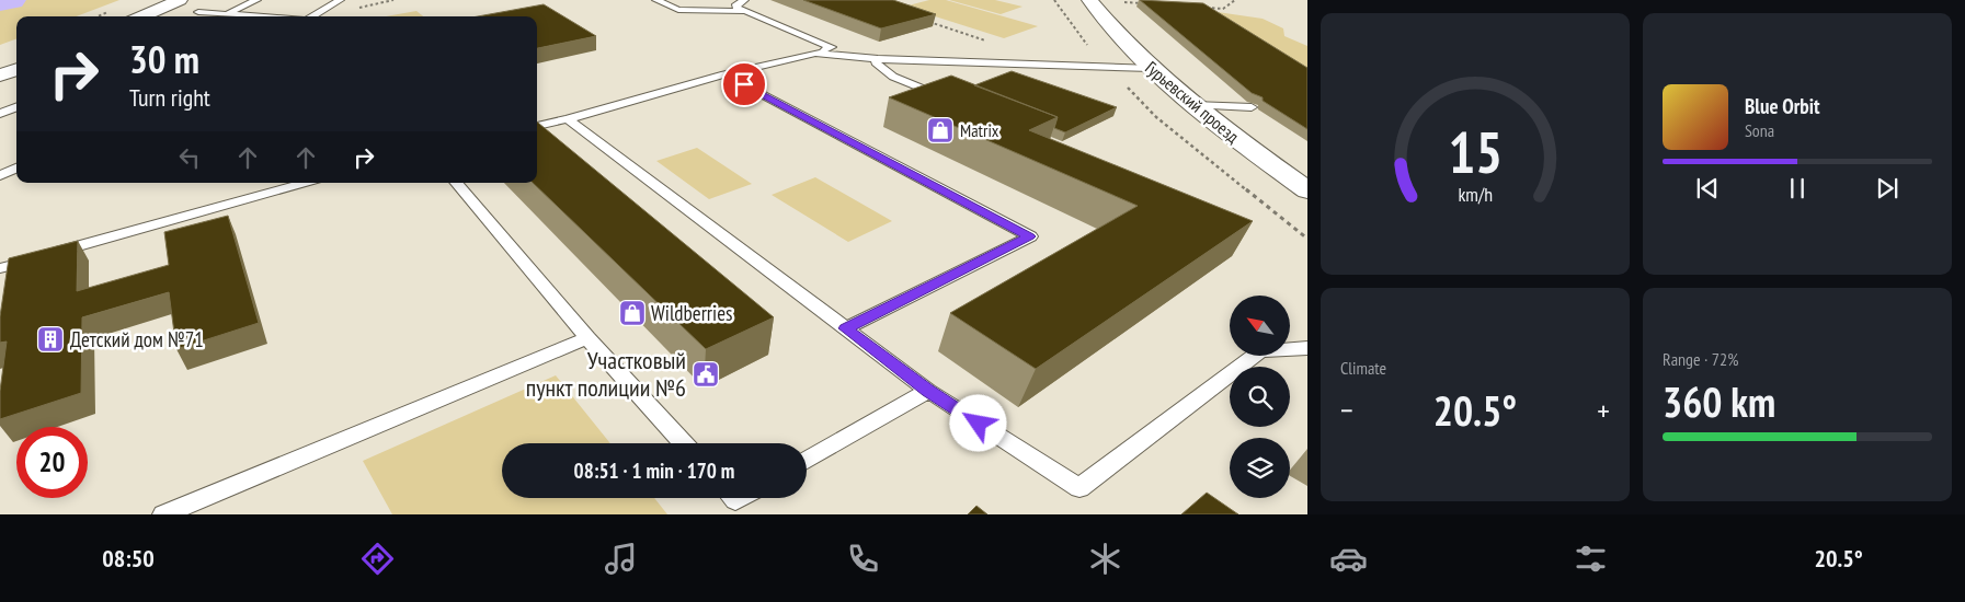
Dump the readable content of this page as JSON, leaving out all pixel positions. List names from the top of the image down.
{
  "streets": {
    "street": ["Гурьевский проезд"]
  },
  "places": {
    "shop": ["Matrix", "Wildberries"],
    "building": ["Детский дом №71"],
    "public building": ["Участковый пункт полиции №6"]
  },
  "north": "top left",
  "page": {
    "turn": ["30 m", "Turn right"],
    "song": ["Blue Orbit", "Sona"],
    "tile": [
      "Climate",
      ["Range · 72%", "360 km"]
    ],
    "heat": ["−", "20.5°", "+"],
    "limit": "20",
    "trip": "08:51 · 1 min · 170 m",
    "tabs": ["08:50", "20.5°"],
    "gauge": ["15", "km/h"]
  }
}
